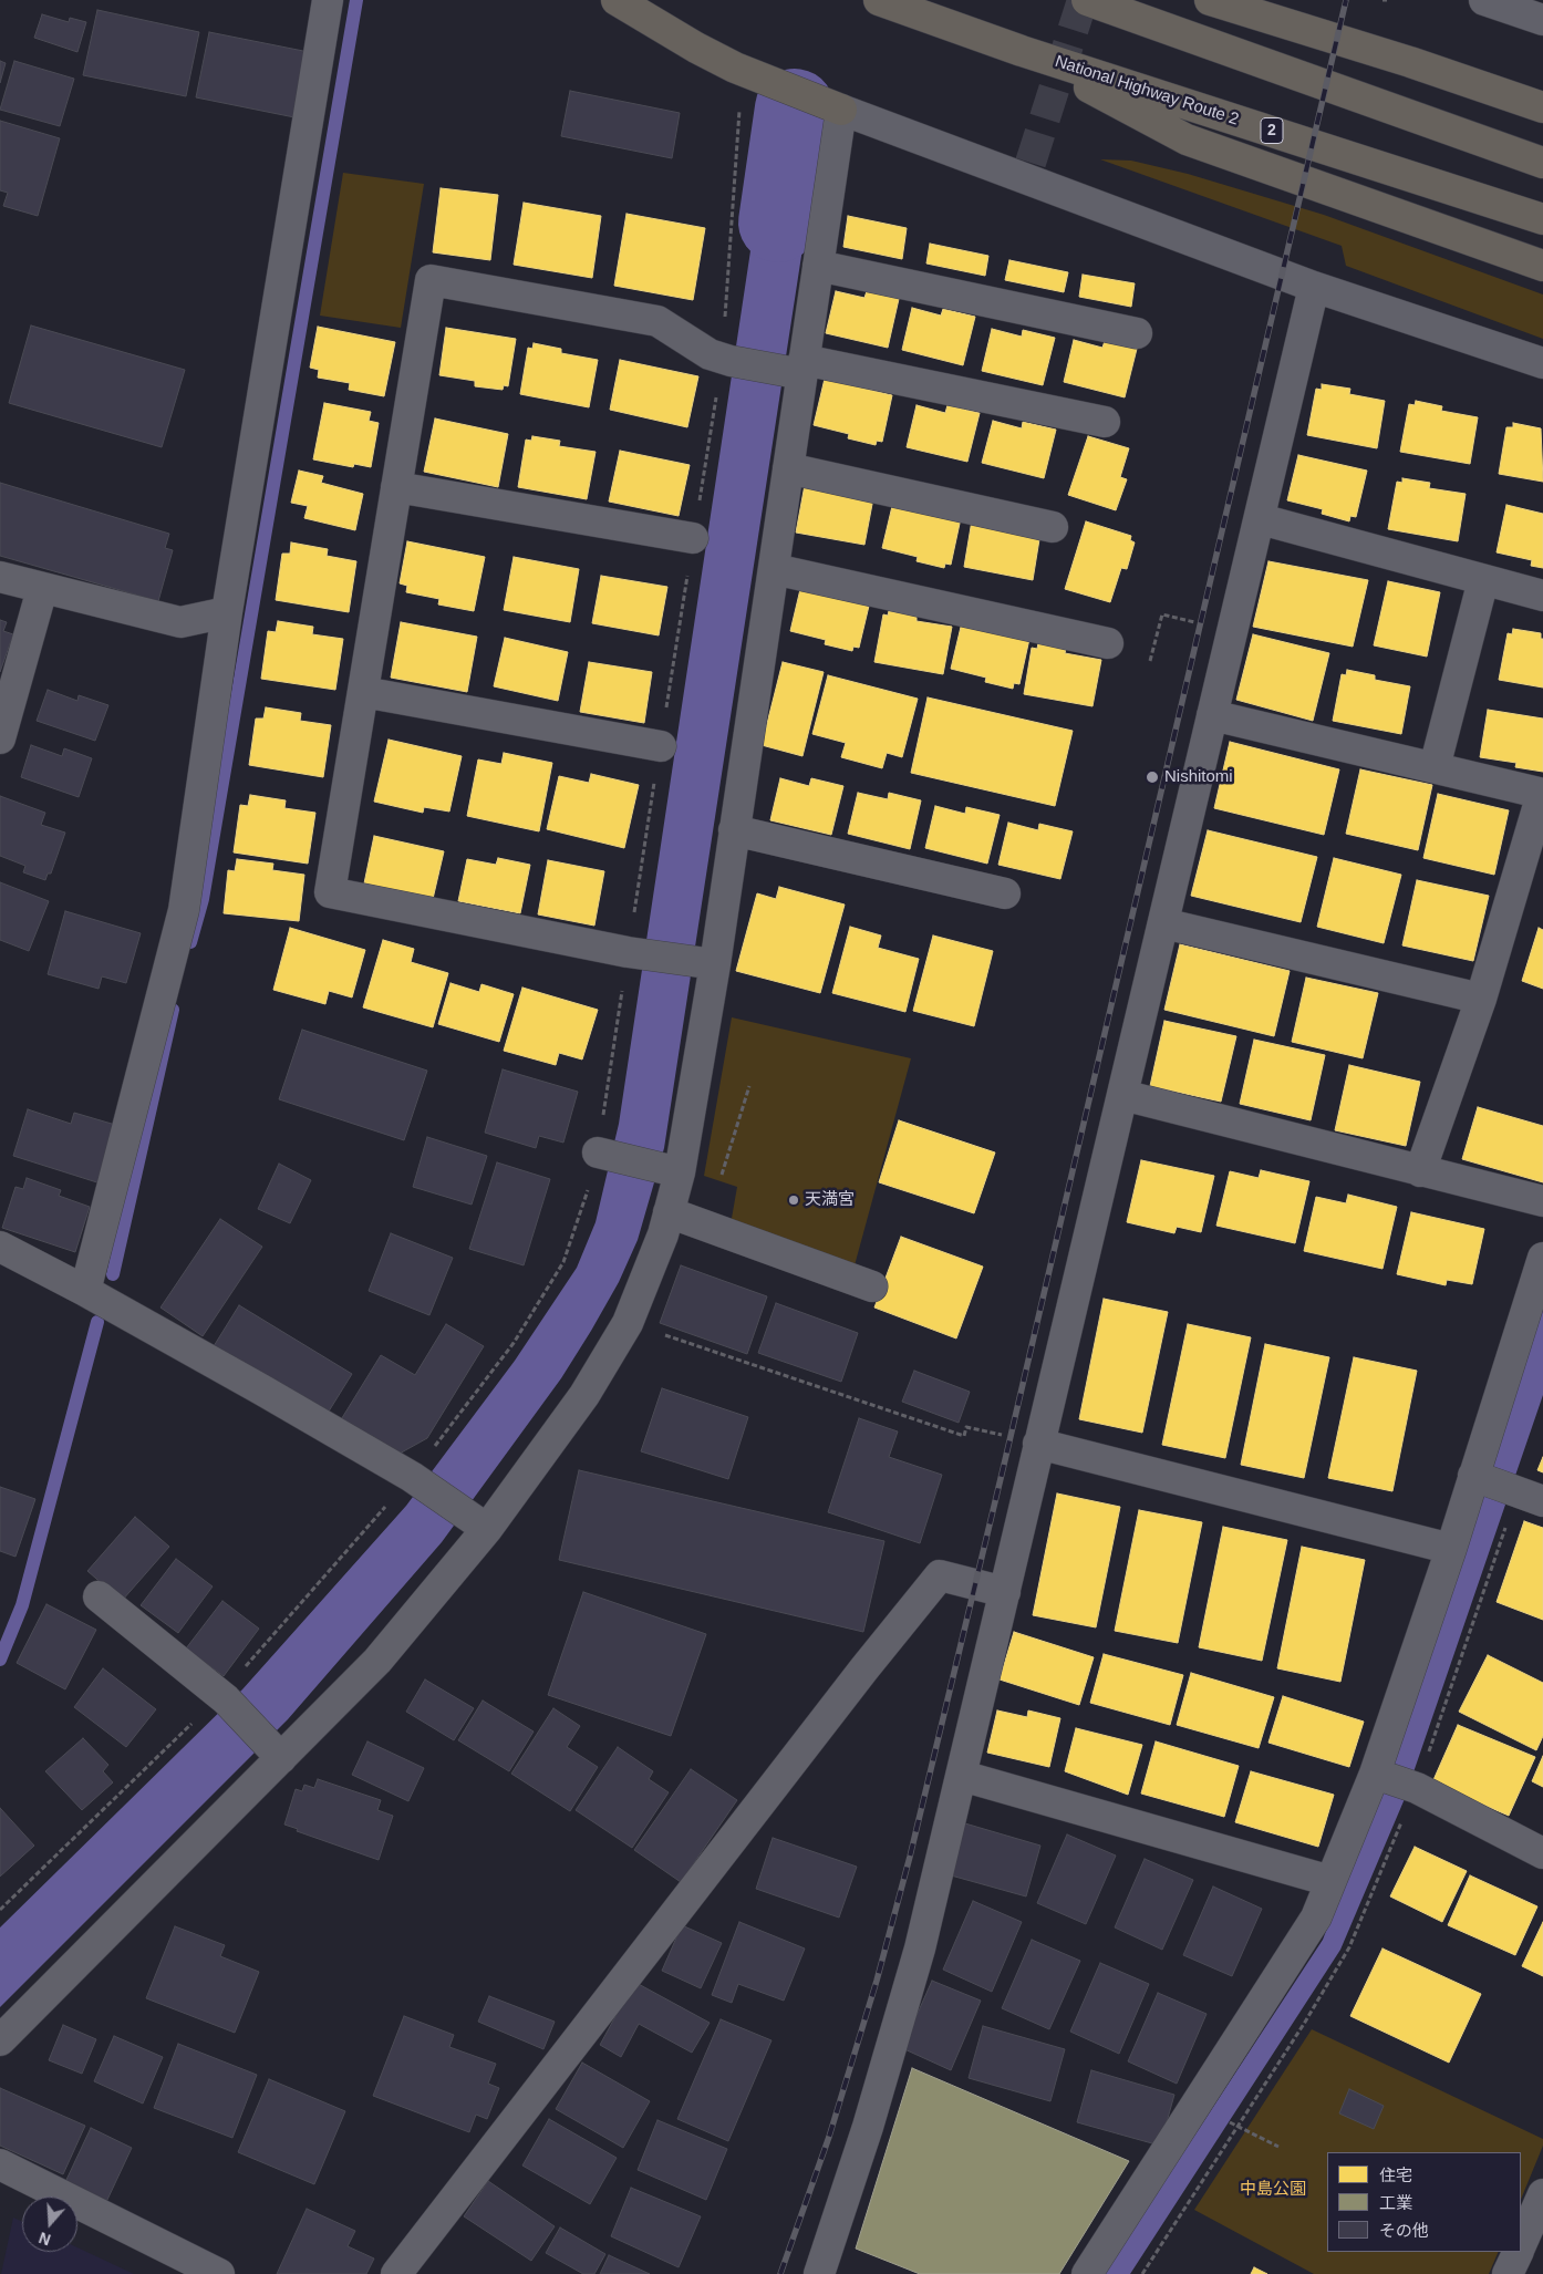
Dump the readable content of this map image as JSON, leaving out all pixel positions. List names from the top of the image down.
{
  "streets": {
    "highway": ["National Highway Route 2", "2"]
  },
  "parks": ["中島公園"],
  "places": ["Nishitomi", "天満宮"],
  "legend": ["住宅", "工業", "その他"],
  "north": "bottom"
}
